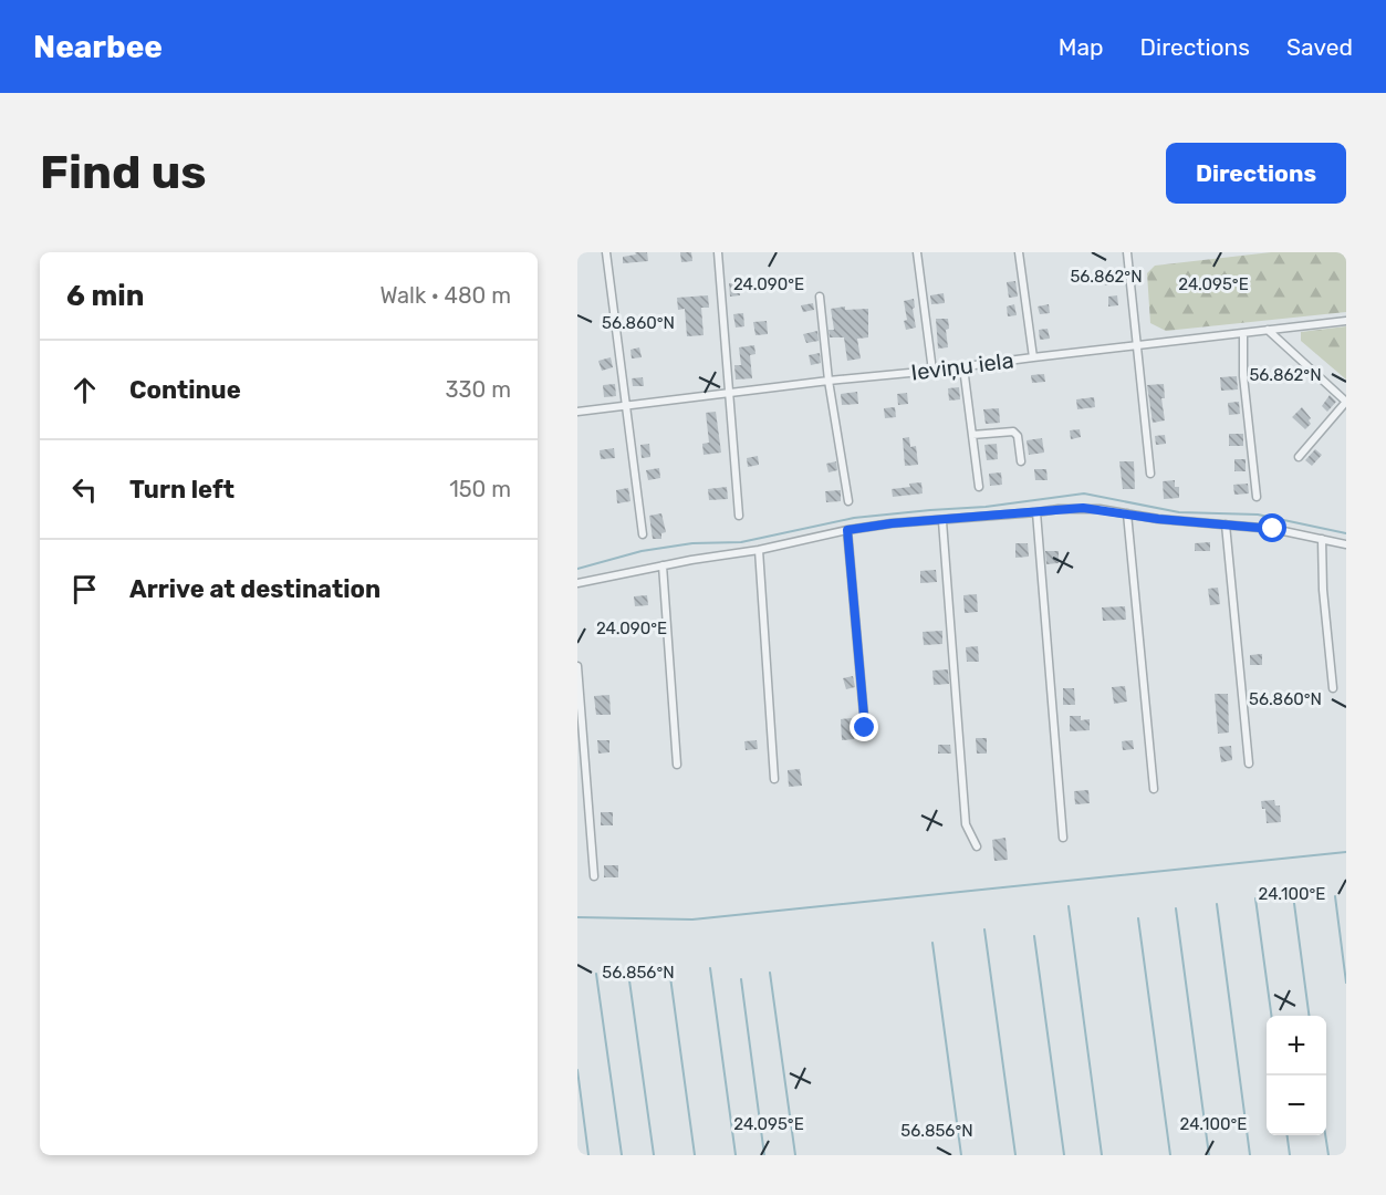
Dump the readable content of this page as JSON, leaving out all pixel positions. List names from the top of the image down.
{
  "streets": {
    "street": ["Ieviņu iela"]
  },
  "page": {
    "header": "Nearbee",
    "nav": ["Map", "Directions", "Saved"],
    "buttons": "Directions",
    "title": "Find us",
    "heading": ["6 min", "Walk · 480 m"],
    "list": [
      ["Continue", "330 m"],
      ["Turn left", "150 m"],
      "Arrive at destination"
    ],
    "map_buttons": ["+", "−"]
  },
  "coordinates": [
    "56.862°N",
    "24.090°E",
    "24.095°E",
    "56.860°N",
    "24.100°E",
    "56.856°N"
  ]
}
